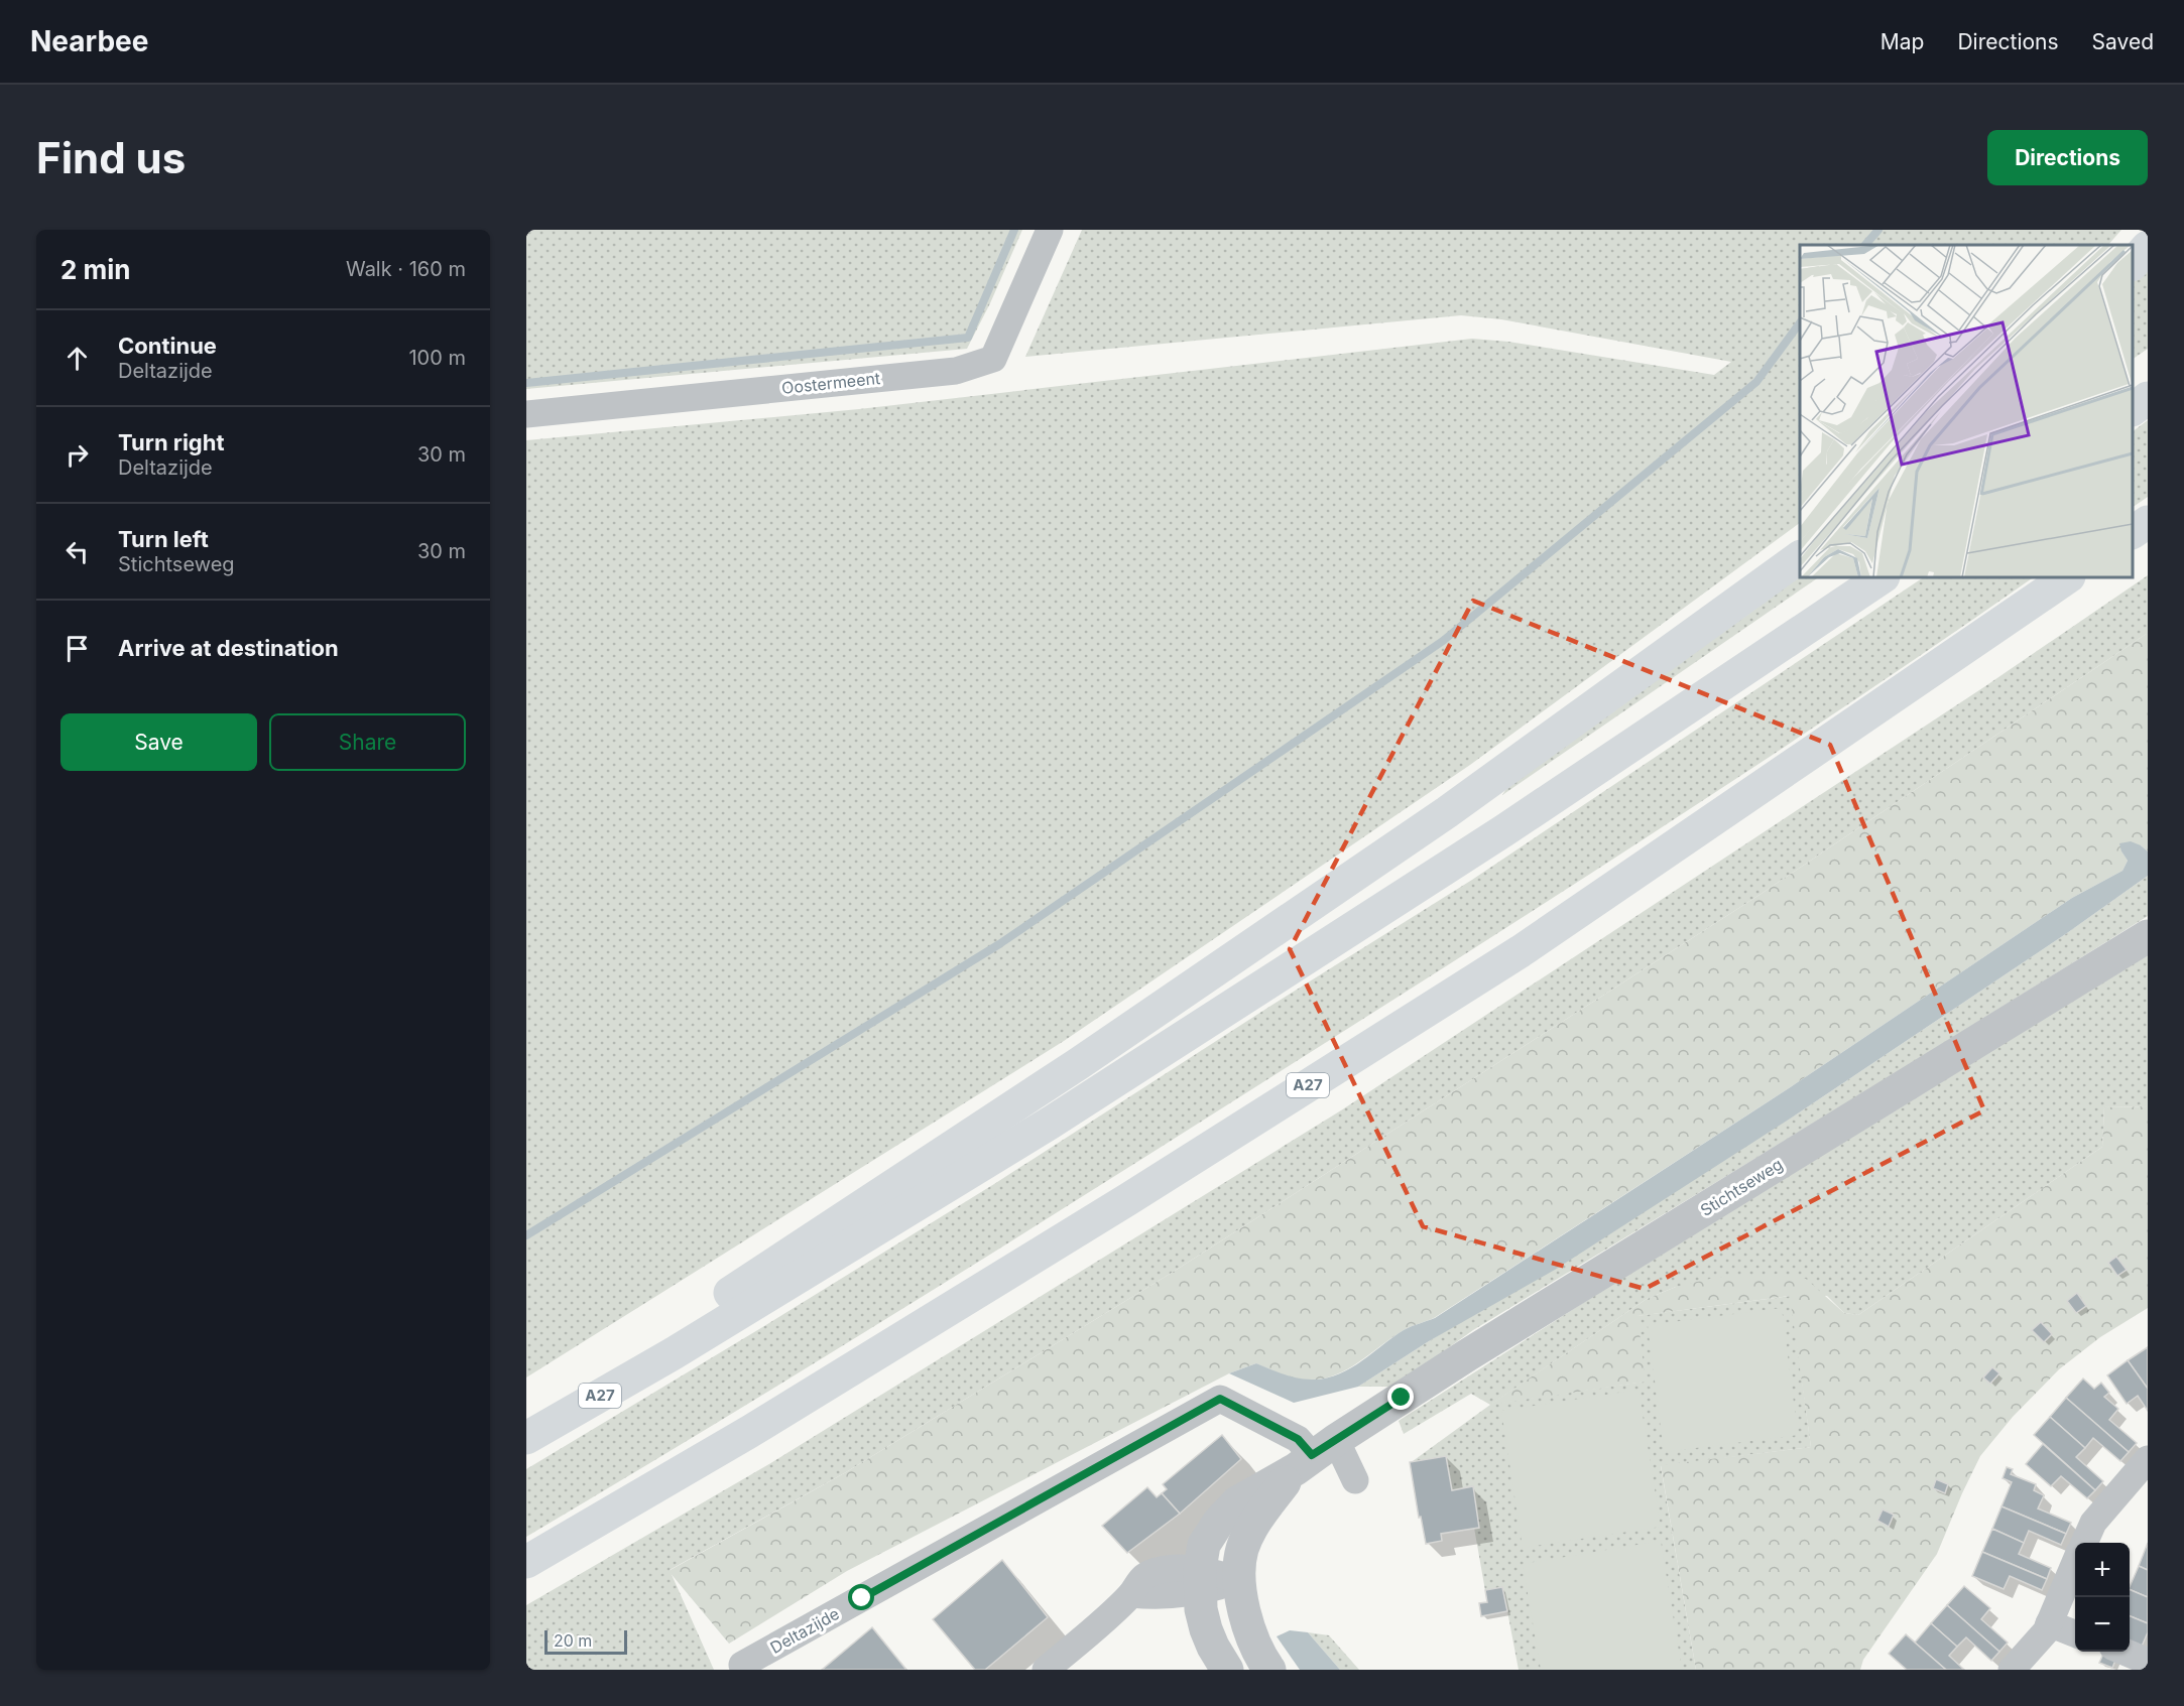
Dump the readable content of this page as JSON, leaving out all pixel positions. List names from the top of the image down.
{
  "streets": {
    "highway": ["A27"],
    "street": ["Oostermeent", "Stichtseweg", "Deltazijde"]
  },
  "crossings": [
    ["Stichtseweg", "Deltazijde"]
  ],
  "scale_bar": "20 m",
  "page": {
    "header": "Nearbee",
    "nav": ["Map", "Directions", "Saved"],
    "buttons": [
      "Directions",
      ["Save", "Share"]
    ],
    "title": "Find us",
    "heading": ["2 min", "Walk · 160 m"],
    "list": [
      ["Continue", "Deltazijde", "100 m"],
      ["Turn right", "Deltazijde", "30 m"],
      ["Turn left", "Stichtseweg", "30 m"],
      "Arrive at destination"
    ],
    "map_buttons": ["+", "−"],
    "scale": "20 m"
  }
}
